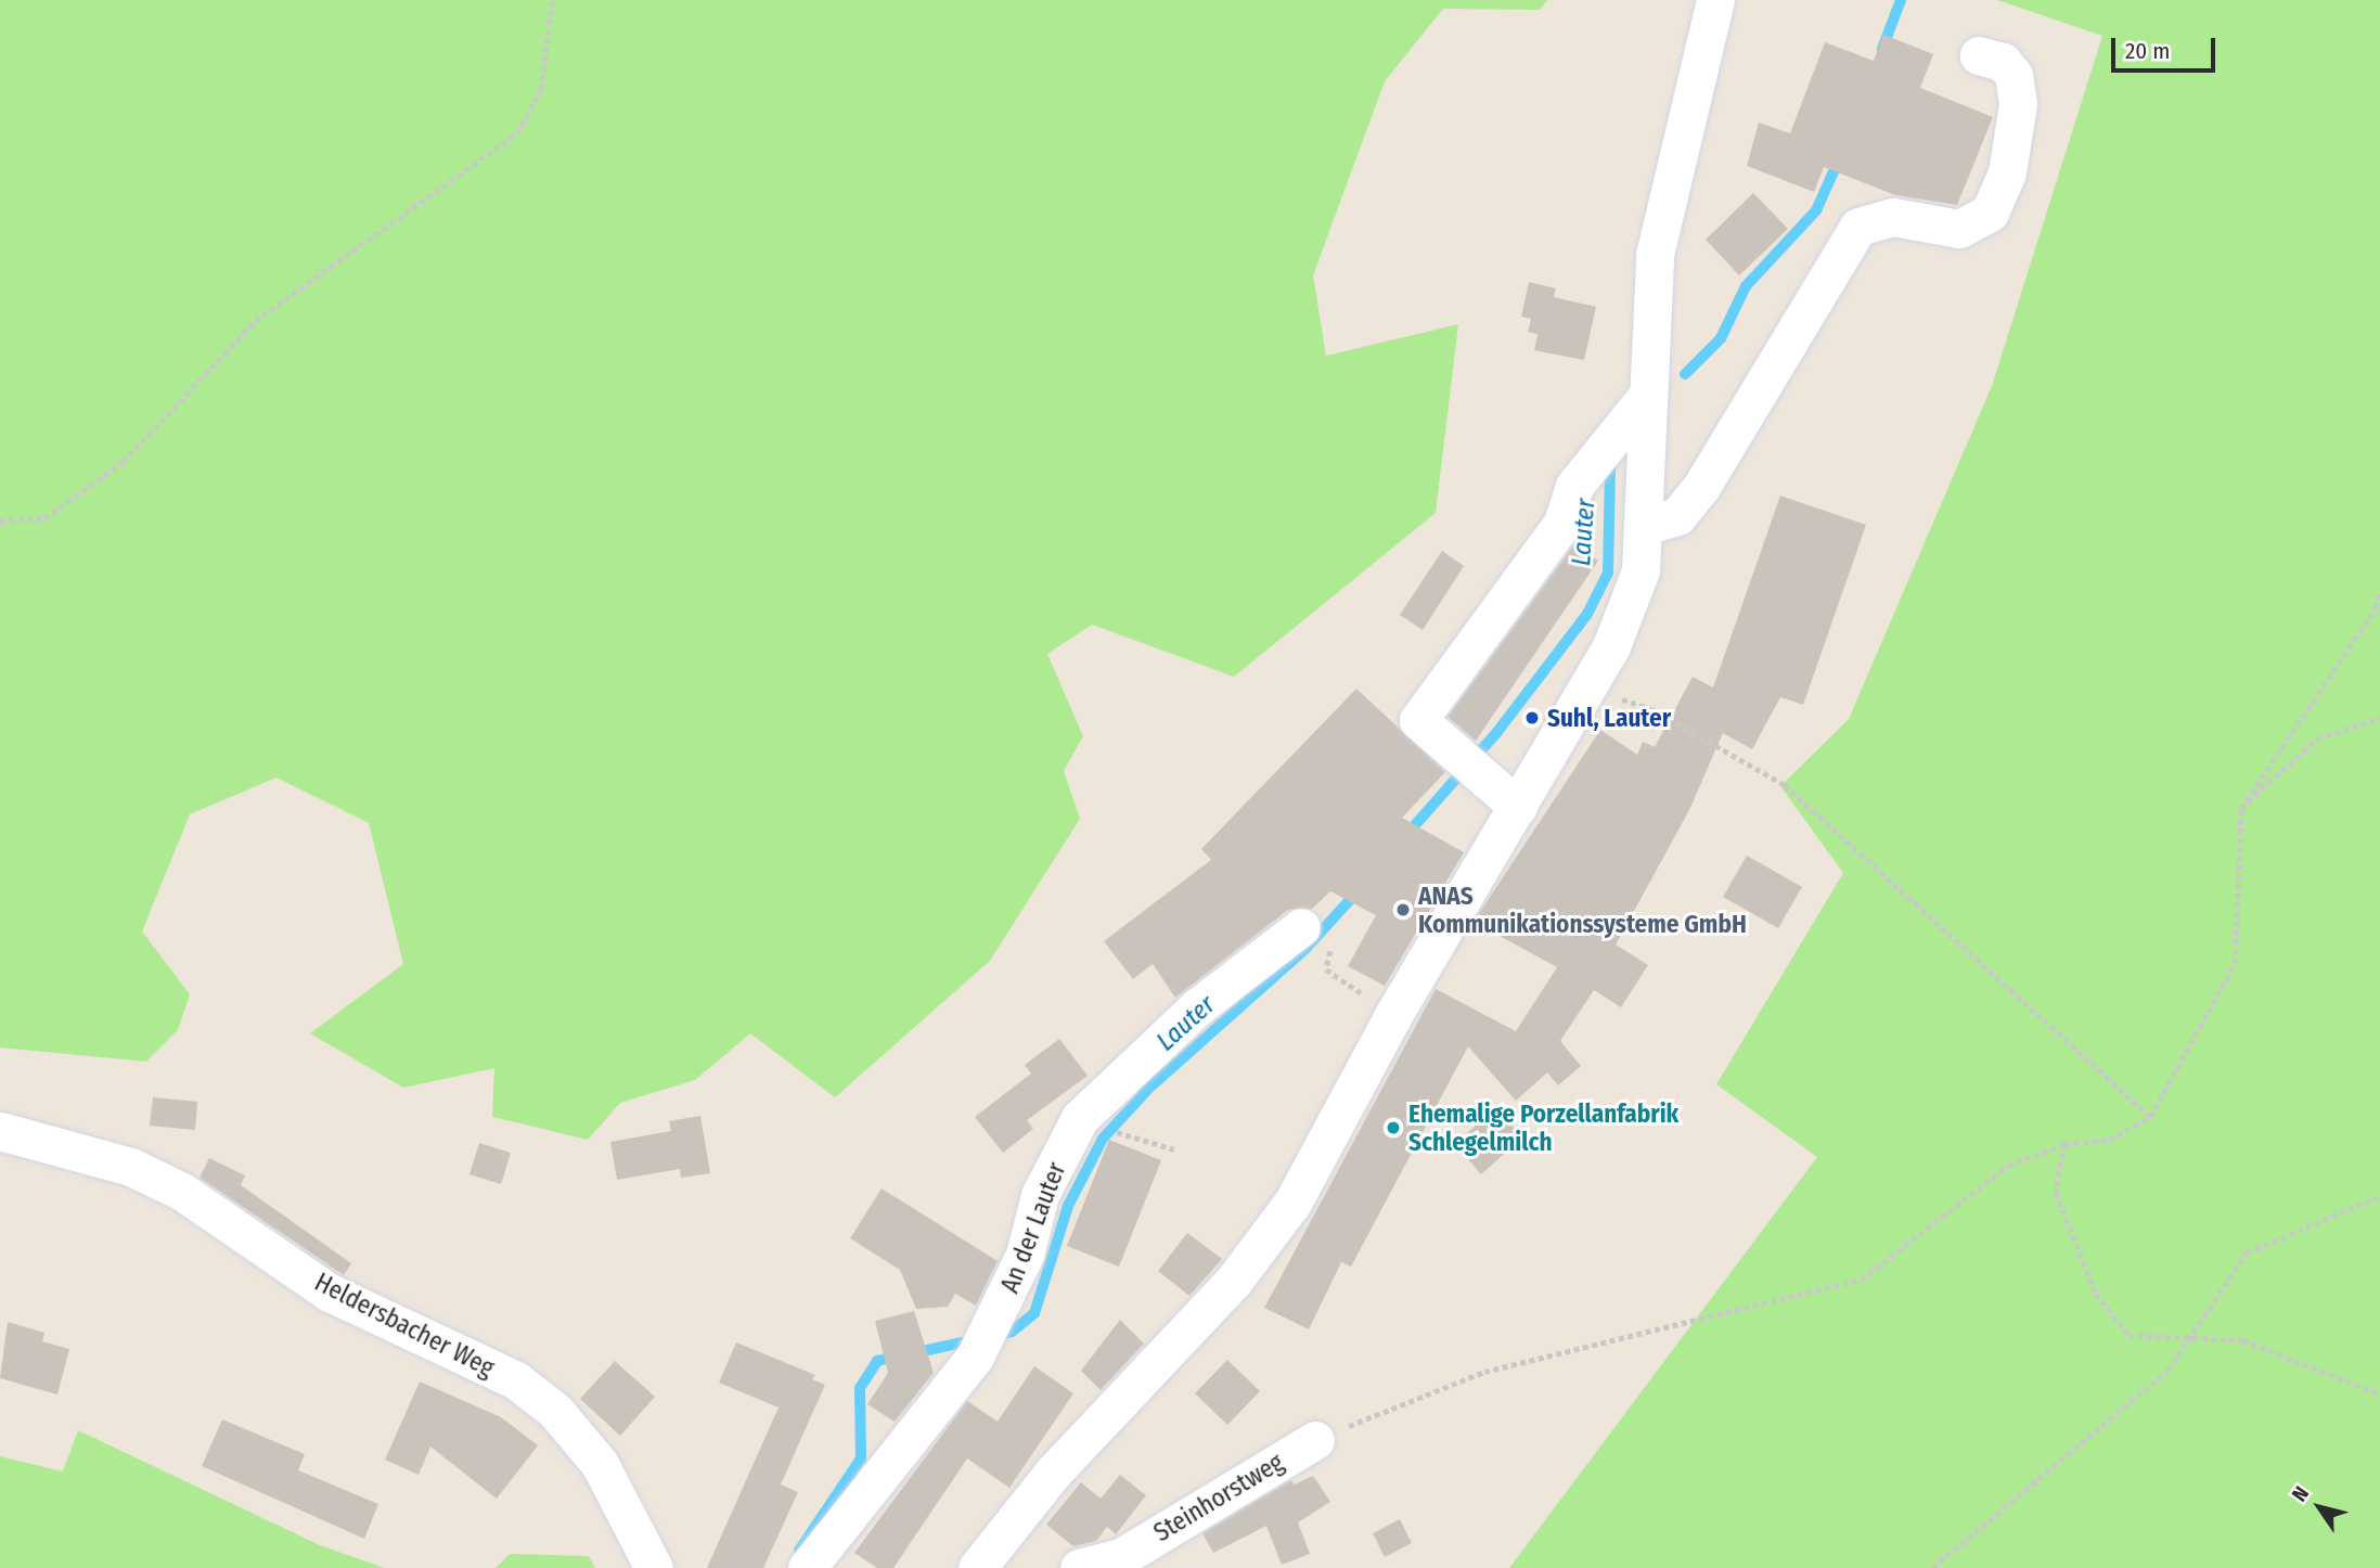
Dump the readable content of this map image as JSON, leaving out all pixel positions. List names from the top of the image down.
{
  "streets": {
    "street": ["An der Lauter", "Heldersbacher Weg", "Steinhorstweg"]
  },
  "water": ["Lauter"],
  "places": ["Suhl, Lauter", "ANAS Kommunikationssysteme GmbH", "Ehemalige Porzellanfabrik Schlegelmilch"],
  "scale_bar": "20 m",
  "north": "top left"
}
